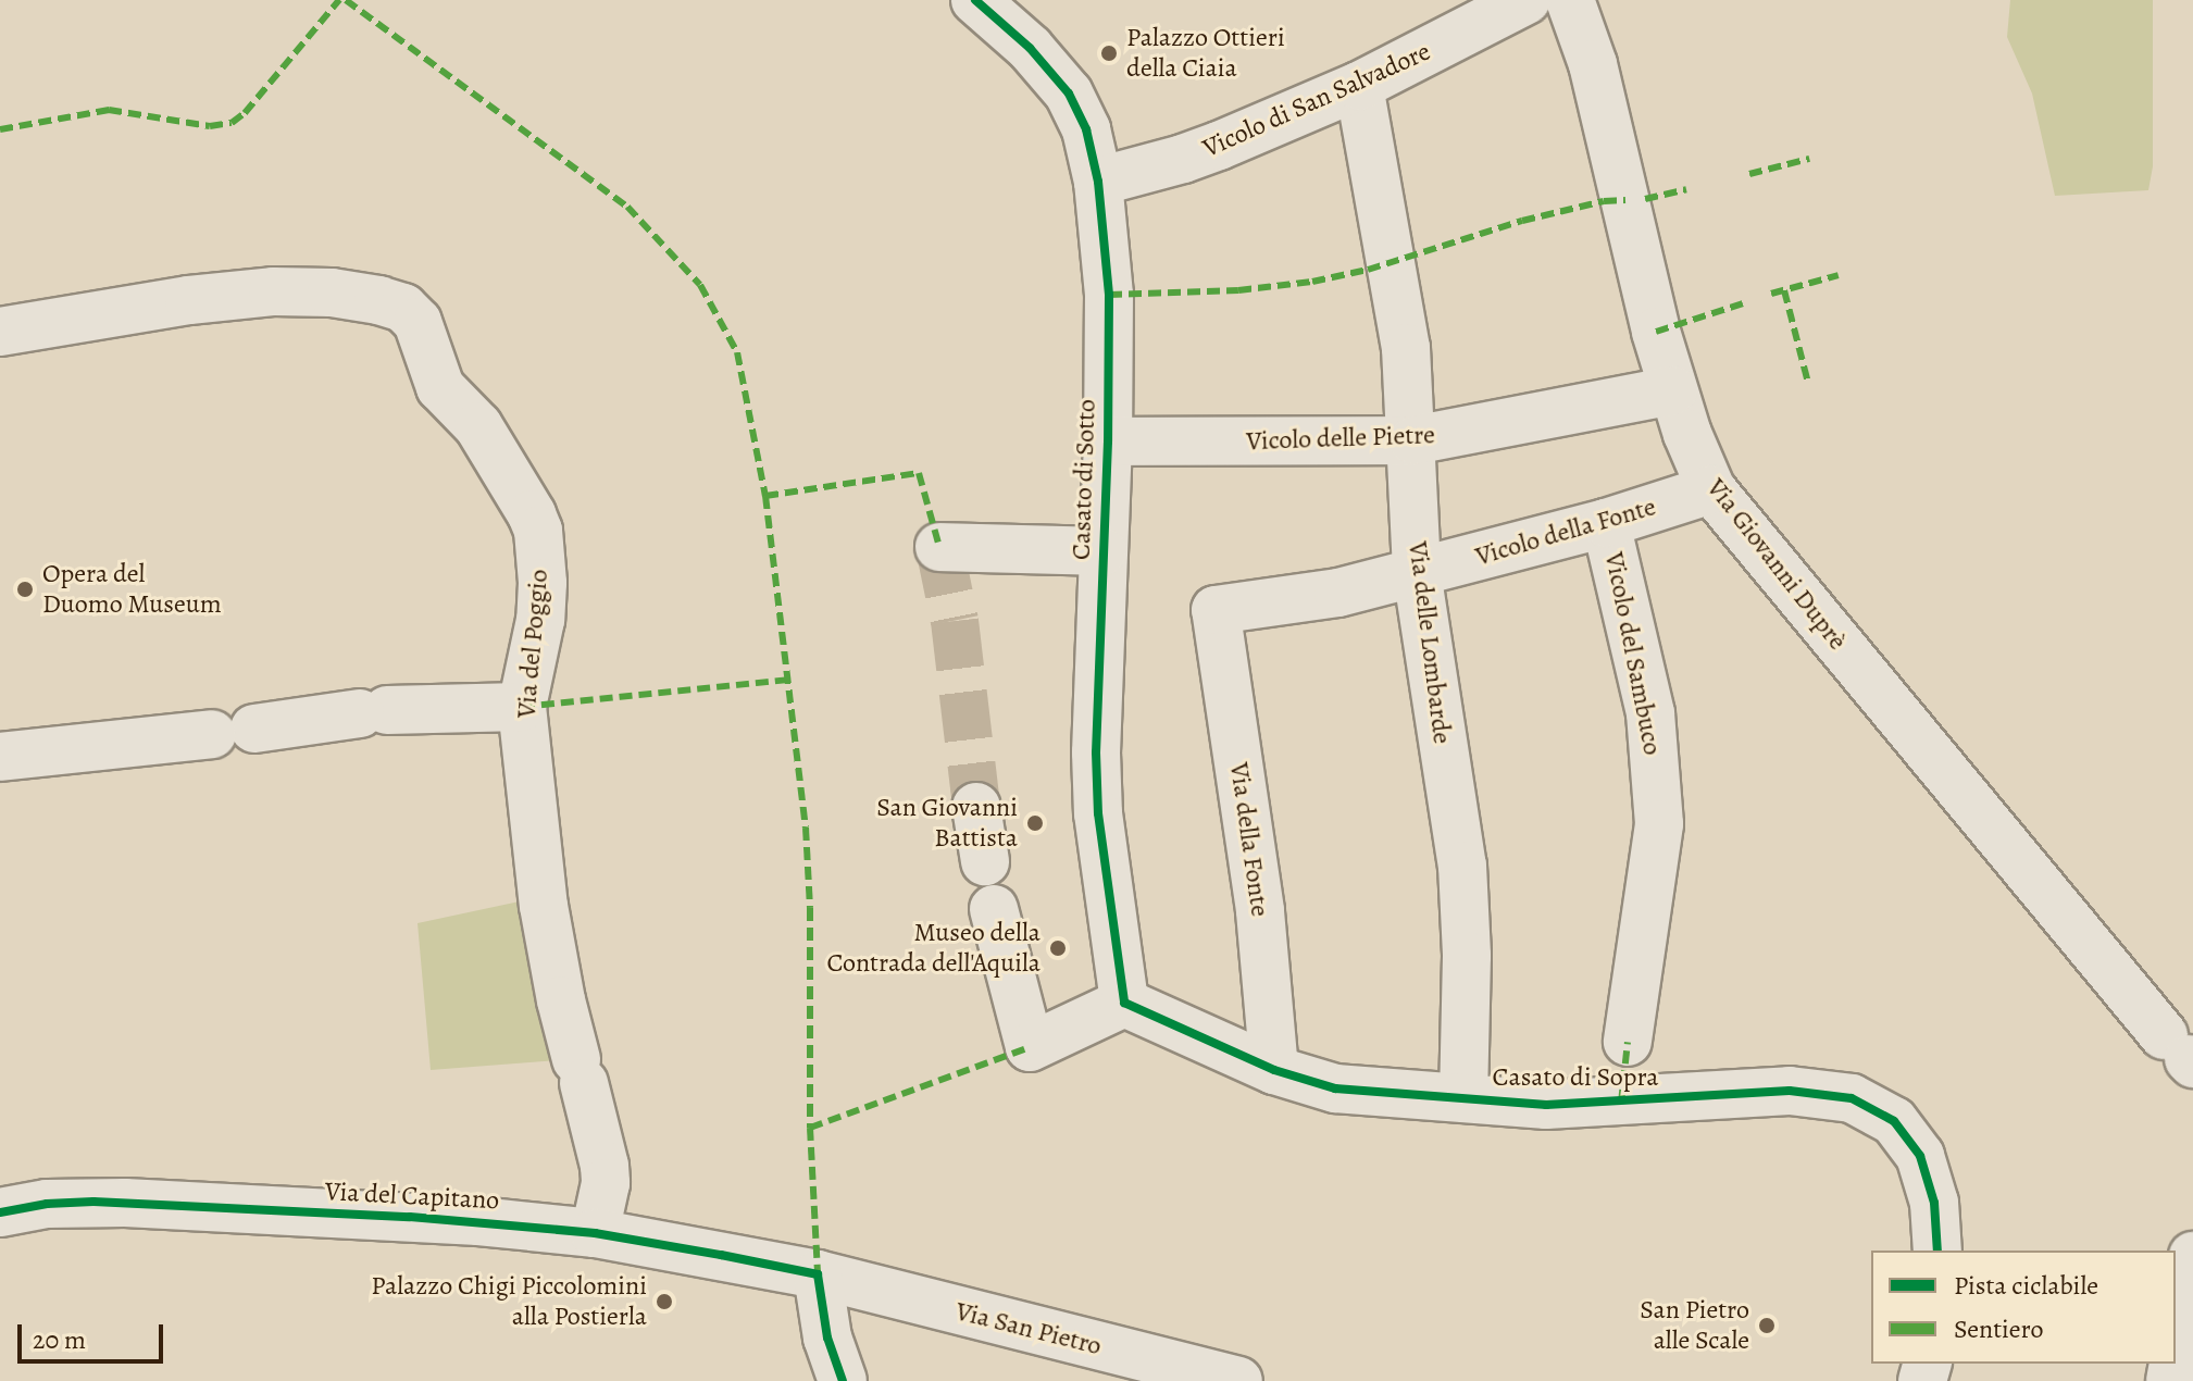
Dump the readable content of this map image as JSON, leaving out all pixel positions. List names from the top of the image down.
{
  "streets": {
    "street": [
      "Vicolo di San Salvadore",
      "Vicolo delle Pietre",
      "Casato di Sotto",
      "Vicolo della Fonte",
      "Via Giovanni Duprè",
      "Via delle Lombarde",
      "Via del Poggio",
      "Vicolo del Sambuco",
      "Via della Fonte",
      "Casato di Sopra",
      "Via del Capitano",
      "Via San Pietro"
    ]
  },
  "crossings": [
    ["Vicolo di San Salvadore", "Casato di Sotto"],
    ["Vicolo di San Salvadore", "Via delle Lombarde"],
    ["Vicolo delle Pietre", "Casato di Sotto"],
    ["Vicolo delle Pietre", "Via Giovanni Duprè"],
    ["Vicolo delle Pietre", "Via delle Lombarde"],
    ["Casato di Sotto", "Casato di Sopra"],
    ["Vicolo della Fonte", "Via Giovanni Duprè"],
    ["Vicolo della Fonte", "Via delle Lombarde"],
    ["Vicolo della Fonte", "Vicolo del Sambuco"],
    ["Vicolo della Fonte", "Via della Fonte"],
    ["Via delle Lombarde", "Casato di Sopra"],
    ["Via del Poggio", "Via del Capitano"],
    ["Via della Fonte", "Casato di Sopra"],
    ["Via del Capitano", "Via San Pietro"]
  ],
  "places": [
    "Palazzo Ottieri della Ciaia",
    "Opera del Duomo Museum",
    "San Giovanni Battista",
    "Museo della Contrada dell'Aquila",
    "Palazzo Chigi Piccolomini alla Postierla",
    "San Pietro alle Scale"
  ],
  "legend": ["Pista ciclabile", "Sentiero"],
  "scale_bar": "20 m"
}
